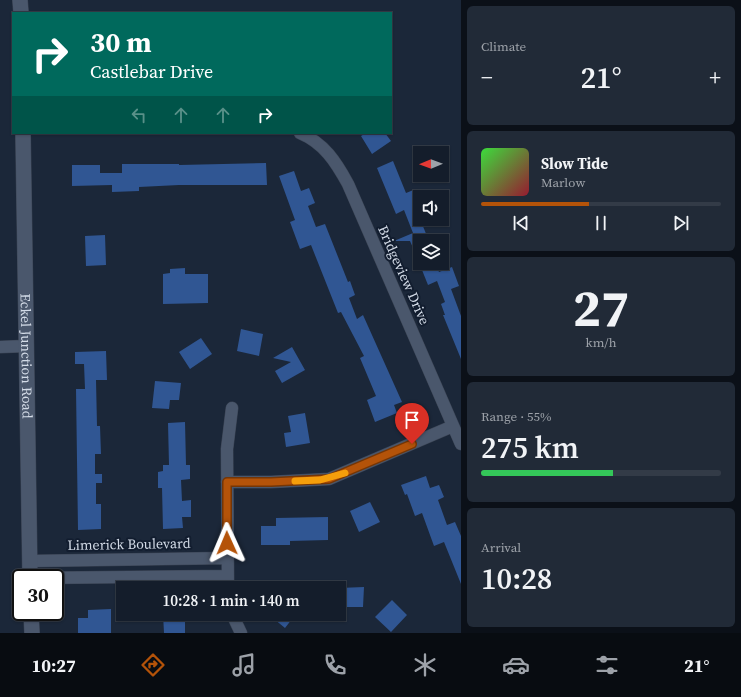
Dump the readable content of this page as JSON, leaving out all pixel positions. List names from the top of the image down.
{
  "streets": {
    "street": ["Bridgeview Drive", "Eckel Junction Road", "Limerick Boulevard"]
  },
  "crossings": [
    ["Eckel Junction Road", "Limerick Boulevard"]
  ],
  "north": "left",
  "page": {
    "tile": [
      "Climate",
      ["27", "km/h"],
      ["Range · 55%", "275 km"],
      ["Arrival", "10:28"]
    ],
    "turn": ["30 m", "Castlebar Drive"],
    "heat": ["−", "21°", "+"],
    "song": ["Slow Tide", "Marlow"],
    "limit": "30",
    "trip": "10:28 · 1 min · 140 m",
    "tabs": ["10:27", "21°"]
  }
}
